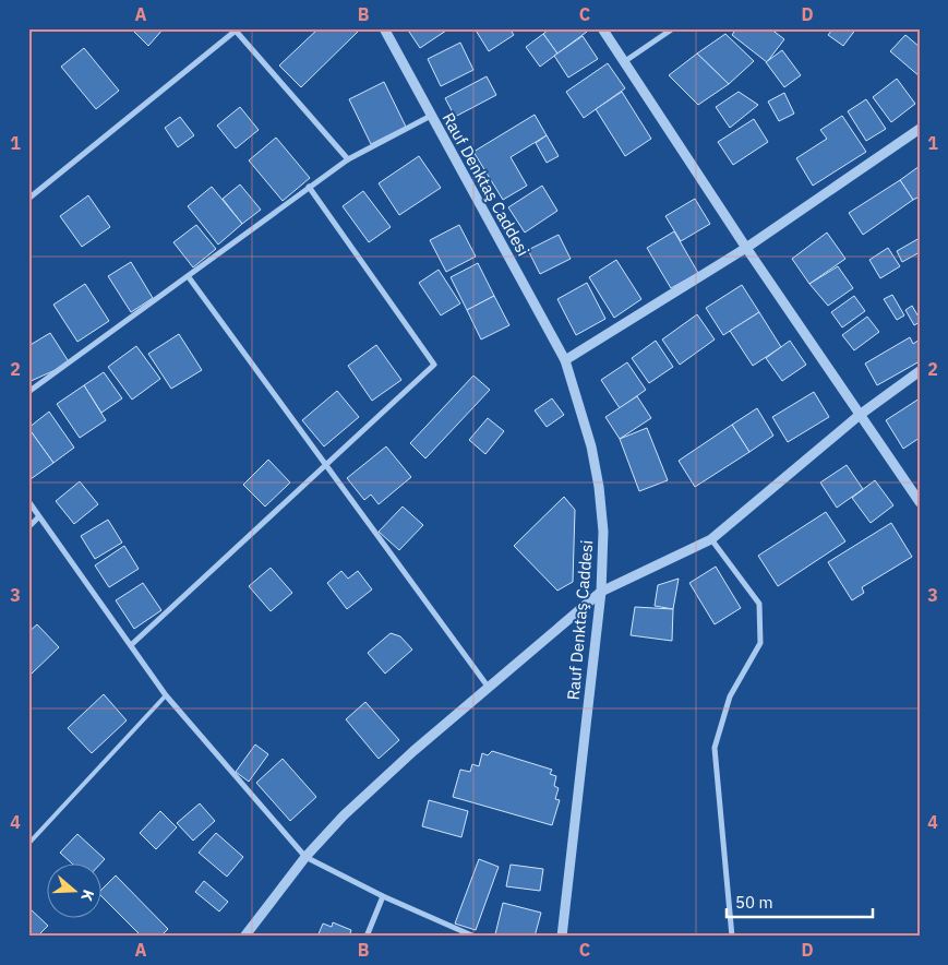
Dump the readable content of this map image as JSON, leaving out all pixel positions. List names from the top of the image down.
{
  "streets": {
    "street": ["Rauf Denktaş Caddesi"]
  },
  "scale_bar": "50 m",
  "north": "right",
  "grid": {
    "columns": [
      "A",
      "B",
      "C",
      "D"
    ],
    "rows": [
      "1",
      "2",
      "3",
      "4"
    ]
  }
}
